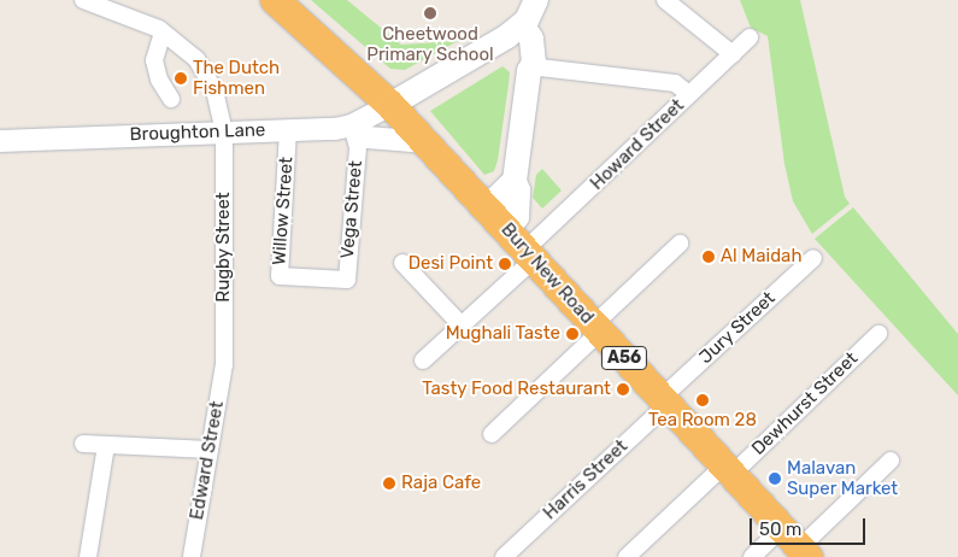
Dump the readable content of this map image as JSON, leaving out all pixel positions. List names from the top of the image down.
{
  "streets": {
    "highway": ["Bury New Road", "A56"],
    "street": [
      "Broughton Lane",
      "Howard Street",
      "Vega Street",
      "Willow Street",
      "Rugby Street",
      "Jury Street",
      "Dewhurst Street",
      "Edward Street",
      "Harris Street"
    ]
  },
  "crossings": [
    ["Broughton Lane", "Vega Street"],
    ["Broughton Lane", "Willow Street"],
    ["Broughton Lane", "Rugby Street"],
    ["Broughton Lane", "Bury New Road"],
    ["Howard Street", "Bury New Road"],
    ["Vega Street", "Willow Street"],
    ["Rugby Street", "Edward Street"],
    ["Bury New Road", "Jury Street"],
    ["Bury New Road", "Dewhurst Street"],
    ["Bury New Road", "Harris Street"],
    ["Jury Street", "Harris Street"]
  ],
  "places": [
    "Cheetwood Primary School",
    "The Dutch Fishmen",
    "Al Maidah",
    "Desi Point",
    "Mughali Taste",
    "Tasty Food Restaurant",
    "Tea Room 28",
    "Malavan Super Market",
    "Raja Cafe"
  ],
  "scale_bar": "50 m"
}
